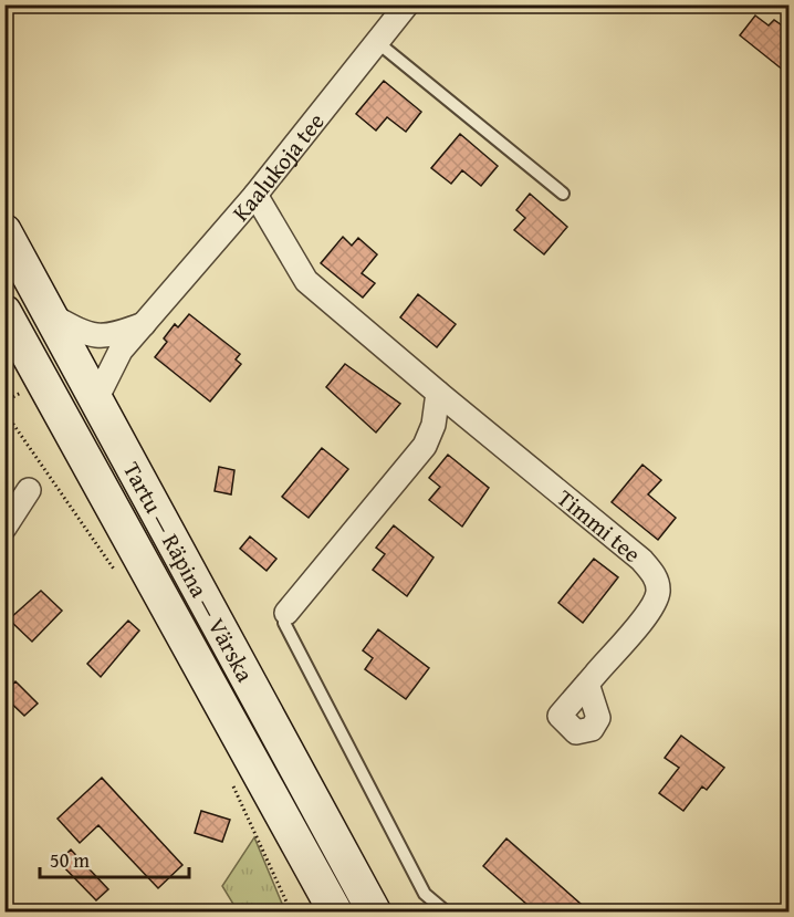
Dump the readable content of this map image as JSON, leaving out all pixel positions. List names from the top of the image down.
{
  "streets": {
    "main road": ["Tartu — Räpina — Värska"],
    "street": ["Kaalukoja tee", "Timmi tee"]
  },
  "crossings": [
    ["Kaalukoja tee", "Timmi tee"],
    ["Kaalukoja tee", "Tartu — Räpina — Värska"]
  ],
  "scale_bar": "50 m"
}
